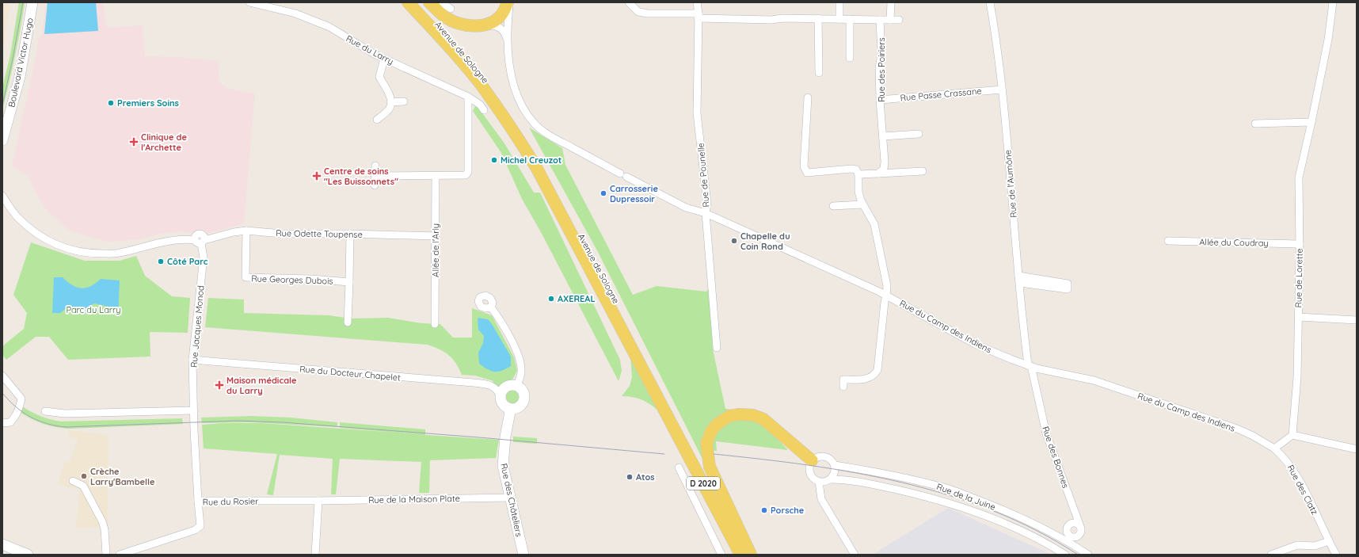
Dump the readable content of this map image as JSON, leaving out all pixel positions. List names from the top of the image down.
{
  "streets": {
    "main road": ["Avenue de Sologne", "D 2020"],
    "street": [
      "Rue du Larry",
      "Boulevard Victor Hugo",
      "Rue des Poiriers",
      "Rue Passe Crassane",
      "Rue de Pounelle",
      "Rue de l'Aumône",
      "Rue Odette Toupense",
      "Allée du Coudray",
      "Allée de l'Arly",
      "Rue de Lorette",
      "Rue Georges Dubois",
      "Rue Jacques Monod",
      "Rue du Camp des Indiens",
      "Rue du Docteur Chapelet",
      "Rue des Bonnes",
      "Rue des Clatz",
      "Rue de la Juine",
      "Rue de la Maison Plate",
      "Rue des Châteliers",
      "Rue du Rosier"
    ]
  },
  "crossings": [
    ["Rue des Poiriers", "Rue Passe Crassane"],
    ["Rue Passe Crassane", "Rue de l'Aumône"],
    ["Rue de Pounelle", "Rue du Camp des Indiens"],
    ["Rue de l'Aumône", "Rue du Camp des Indiens"],
    ["Rue de l'Aumône", "Rue des Bonnes"],
    ["Rue Odette Toupense", "Allée de l'Arly"],
    ["Rue Odette Toupense", "Rue Georges Dubois"],
    ["Rue Odette Toupense", "Rue Jacques Monod"],
    ["Allée du Coudray", "Rue de Lorette"],
    ["Rue Jacques Monod", "Rue du Docteur Chapelet"],
    ["Rue Jacques Monod", "Rue du Rosier"],
    ["Rue du Camp des Indiens", "Rue des Bonnes"],
    ["Rue du Camp des Indiens", "Rue des Clatz"],
    ["Rue du Docteur Chapelet", "Rue des Châteliers"],
    ["Rue de la Maison Plate", "Rue des Châteliers"],
    ["Rue de la Maison Plate", "Rue du Rosier"]
  ],
  "parks": ["Parc du Larry"],
  "places": {
    "other": [
      "Premiers Soins",
      "Michel Creuzot",
      "Carrosserie Dupressoir",
      "Chapelle du Coin Rond",
      "Côté Parc",
      "AXEREAL",
      "Crèche Larry'Bambelle",
      "Atos",
      "Porsche"
    ],
    "health": ["Clinique de l'Archette", "Centre de soins \"Les Buissonnets\"", "Maison médicale du Larry"]
  }
}
